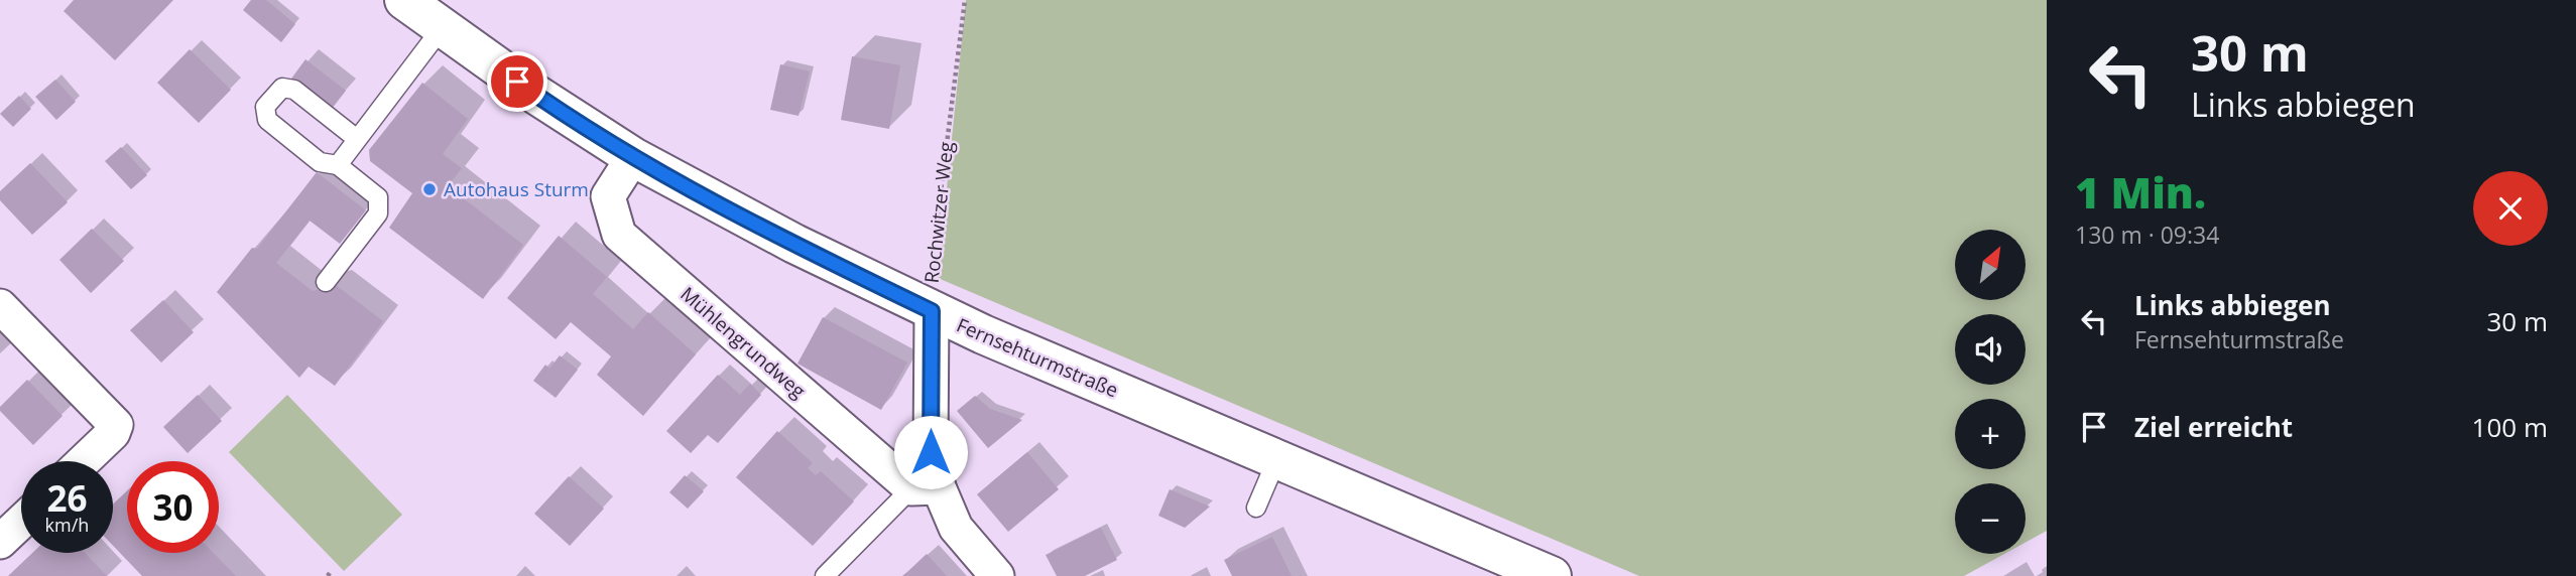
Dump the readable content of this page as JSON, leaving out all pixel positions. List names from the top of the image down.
{
  "streets": {
    "street": ["Rochwitzer Weg", "Mühlengrundweg", "Fernsehturmstraße"]
  },
  "crossings": [
    ["Rochwitzer Weg", "Mühlengrundweg"],
    ["Rochwitzer Weg", "Fernsehturmstraße"],
    ["Mühlengrundweg", "Fernsehturmstraße"]
  ],
  "places": ["Autohaus Sturm"],
  "north": "top right",
  "page": {
    "turn": ["30 m", "Links abbiegen"],
    "heading": ["1 Min.", "130 m · 09:34"],
    "map_buttons": ["+", "−"],
    "list": [
      {
        "name": "Links abbiegen",
        "note": "Fernsehturmstraße",
        "value": "30 m"
      },
      {
        "name": "Ziel erreicht",
        "value": "100 m"
      }
    ],
    "speed": "26 km/h",
    "limit": "30"
  }
}
